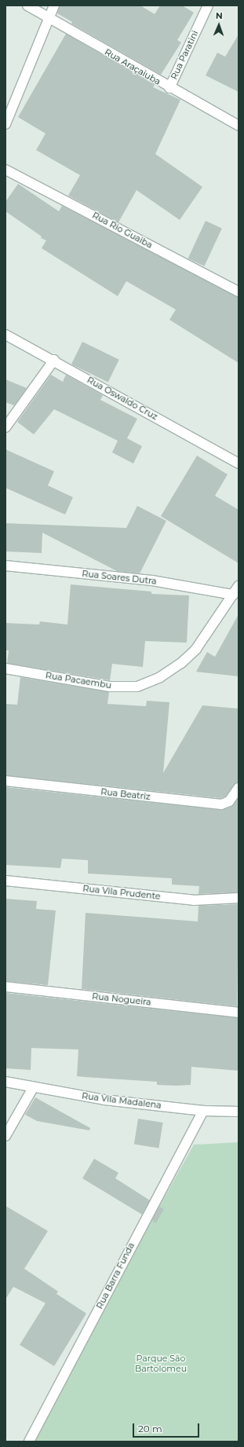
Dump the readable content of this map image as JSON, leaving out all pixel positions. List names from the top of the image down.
{
  "streets": {
    "street": [
      "Rua Paratini",
      "Rua Araçaiuba",
      "Rua Rio Guaiba",
      "Rua Oswaldo Cruz",
      "Rua Soares Dutra",
      "Rua Pacaembu",
      "Rua Beatriz",
      "Rua Vila Prudente",
      "Rua Nogueira",
      "Rua Vila Madalena",
      "Rua Barra Funda"
    ]
  },
  "crossings": [
    ["Rua Paratini", "Rua Araçaiuba"],
    ["Rua Soares Dutra", "Rua Pacaembu"],
    ["Rua Vila Madalena", "Rua Barra Funda"]
  ],
  "parks": ["Parque São Bartolomeu"],
  "scale_bar": "20 m",
  "north": "top"
}
